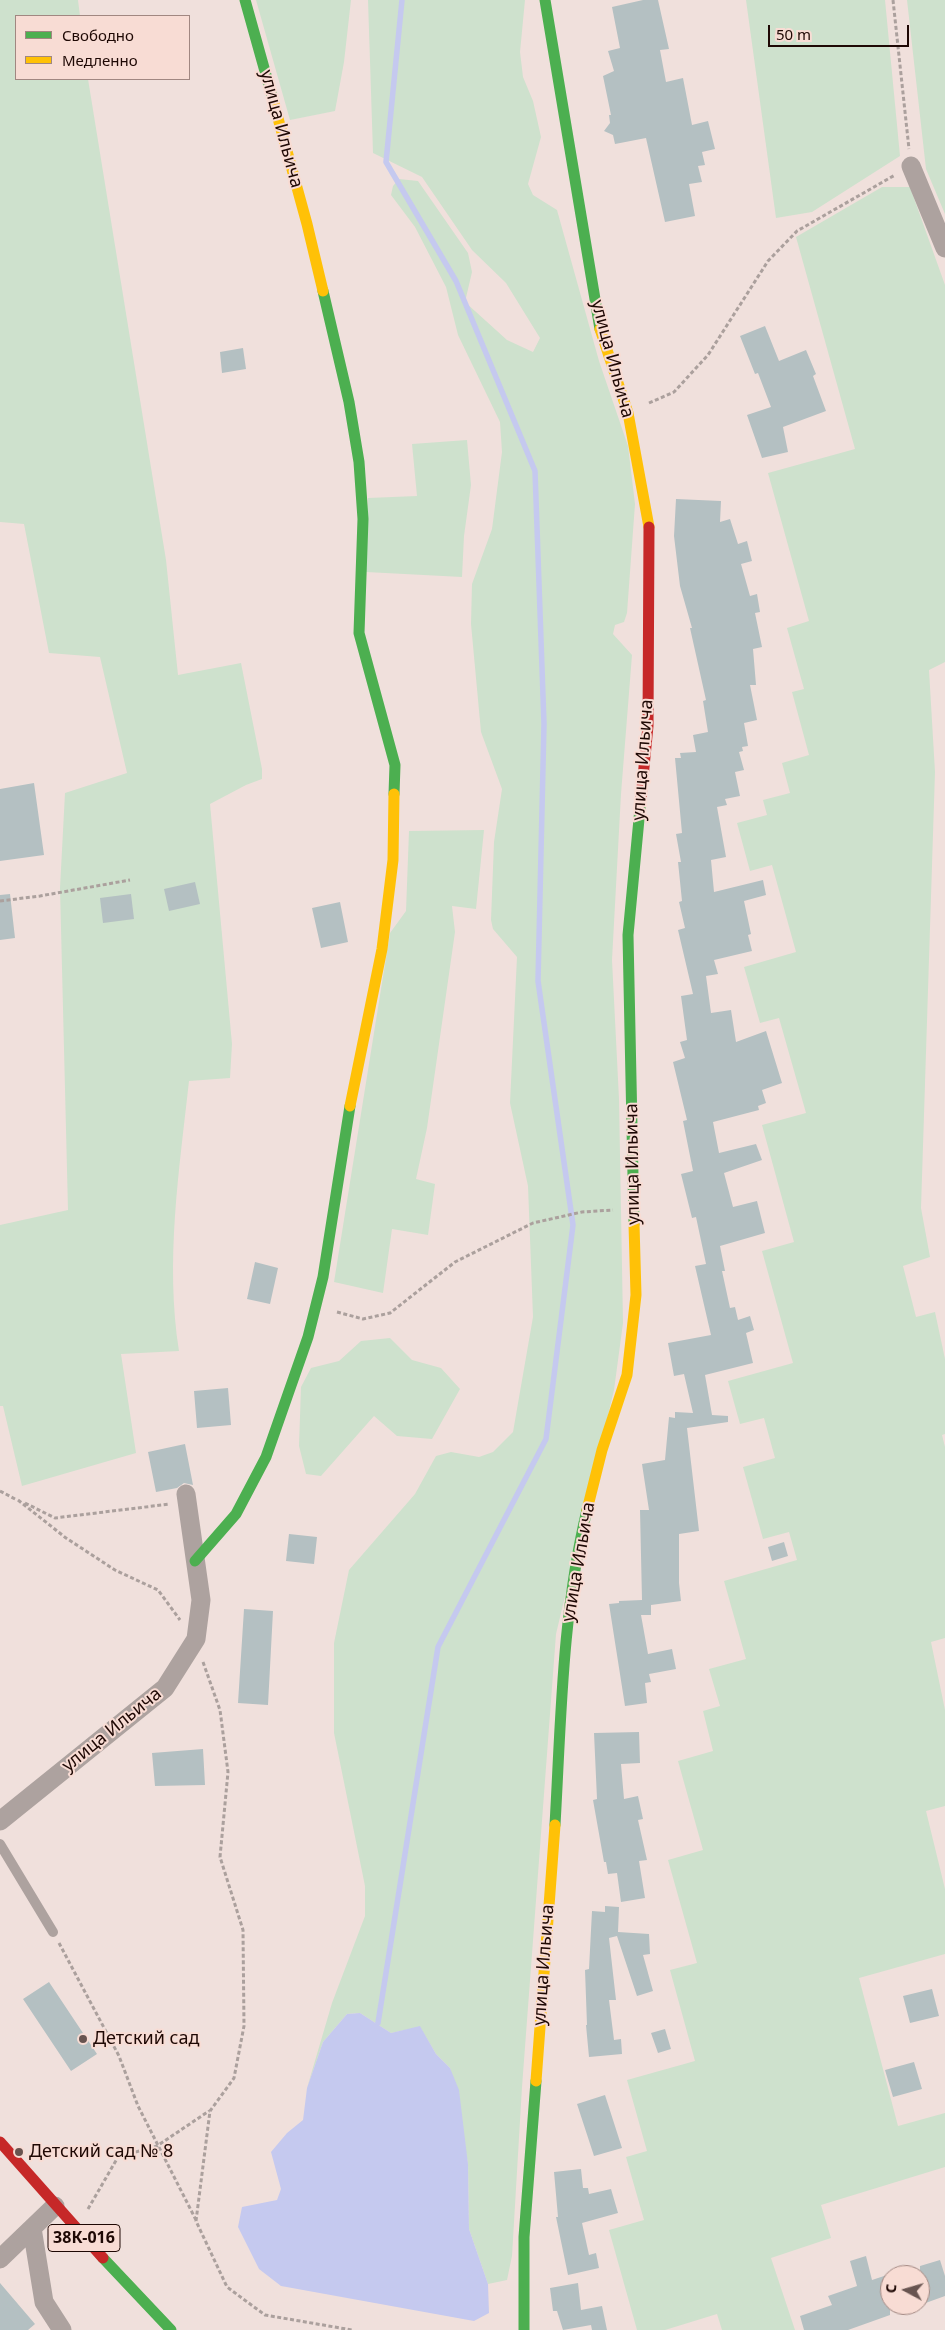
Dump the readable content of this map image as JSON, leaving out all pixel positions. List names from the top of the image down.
{
  "streets": {
    "street": ["улица Ильича", "38К-016"]
  },
  "places": ["Детский сад", "Детский сад № 8"],
  "legend": ["Свободно", "Медленно"],
  "scale_bar": "50 m",
  "north": "left"
}
